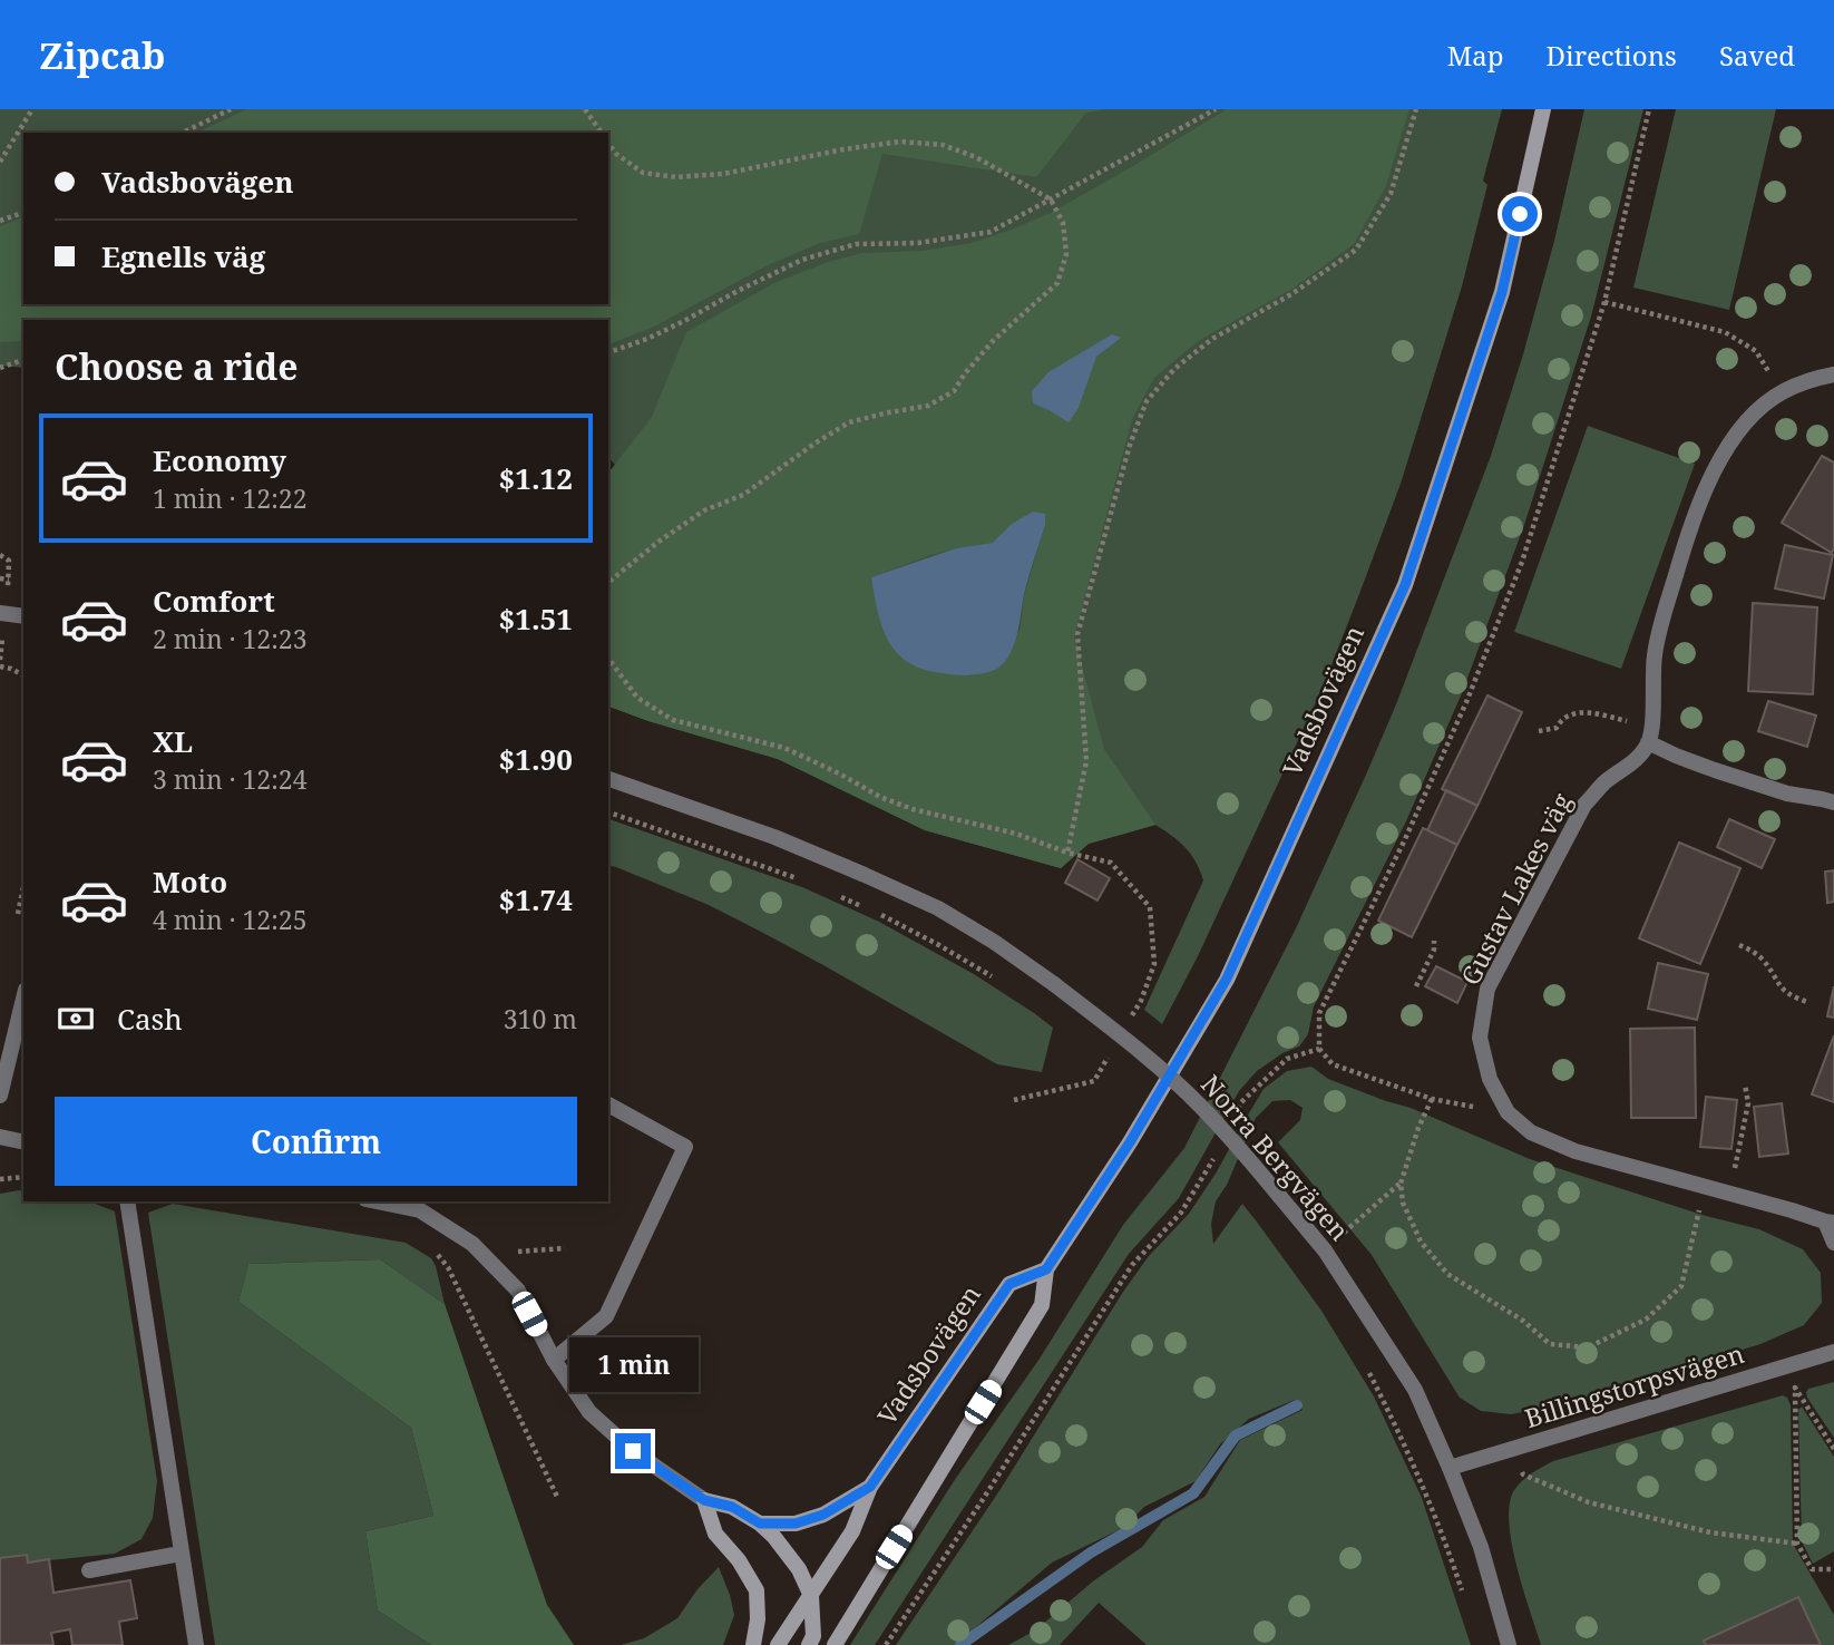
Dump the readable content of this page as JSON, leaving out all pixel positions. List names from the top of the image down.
{
  "streets": {
    "main road": ["Vadsbovägen"],
    "street": ["Gustav Lakes väg", "Norra Bergvägen", "Billingstorpsvägen"]
  },
  "crossings": [
    ["Norra Bergvägen", "Billingstorpsvägen"]
  ],
  "page": {
    "header": "Zipcab",
    "nav": ["Map", "Directions", "Saved"],
    "banner": ["Vadsbovägen", "Egnells väg"],
    "heading": "Choose a ride",
    "list": [
      {
        "name": "Economy",
        "note": "1 min · 12:22",
        "value": "$1.12"
      },
      {
        "name": "Comfort",
        "note": "2 min · 12:23",
        "value": "$1.51"
      },
      {
        "name": "XL",
        "note": "3 min · 12:24",
        "value": "$1.90"
      },
      {
        "name": "Moto",
        "note": "4 min · 12:25",
        "value": "$1.74"
      }
    ],
    "pay": ["Cash", "310 m"],
    "buttons": "Confirm",
    "bubble": "1 min"
  }
}
